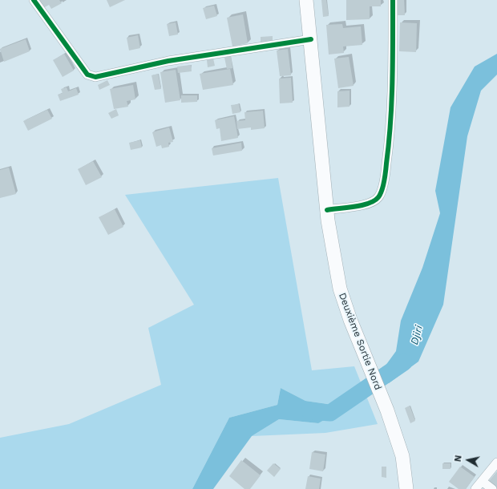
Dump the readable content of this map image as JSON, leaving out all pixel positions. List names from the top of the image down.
{
  "streets": {
    "main road": ["Deuxième Sortie Nord"]
  },
  "water": ["Djiri"],
  "north": "left"
}
